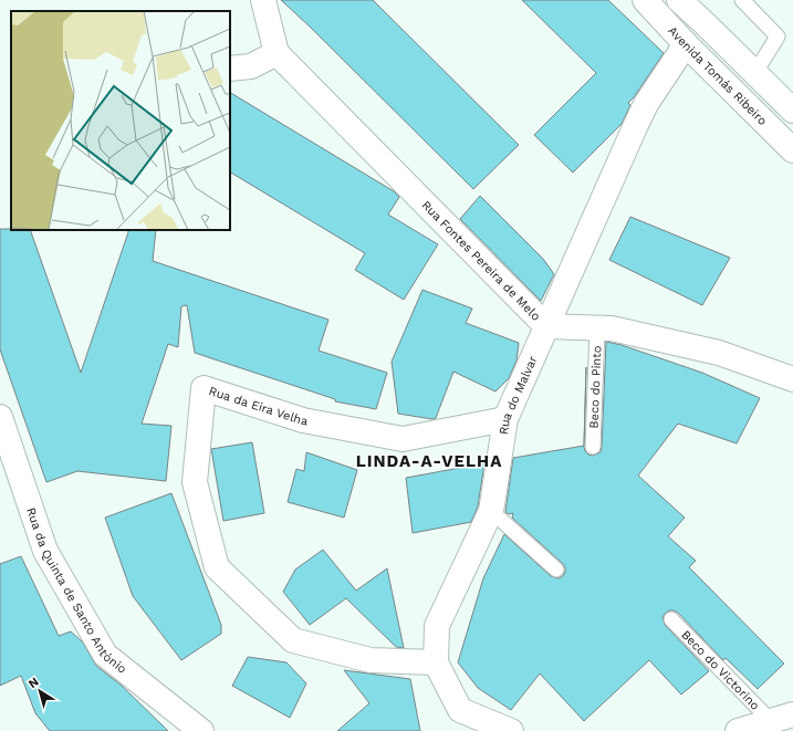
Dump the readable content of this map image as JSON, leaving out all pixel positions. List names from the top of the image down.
{
  "streets": {
    "street": [
      "Avenida Tomás Ribeiro",
      "Rua Fontes Pereira de Melo",
      "Rua do Malvar",
      "Rua da Eira Velha",
      "Rua da Quinta de Santo António"
    ],
    "lane": ["Beco do Pinto", "Beco do Victorino"]
  },
  "crossings": [
    ["Avenida Tomás Ribeiro", "Rua do Malvar"],
    ["Rua Fontes Pereira de Melo", "Beco do Pinto"],
    ["Rua Fontes Pereira de Melo", "Rua do Malvar"],
    ["Rua do Malvar", "Rua da Eira Velha"]
  ],
  "districts": ["LINDA-A-VELHA"],
  "north": "top left"
}
